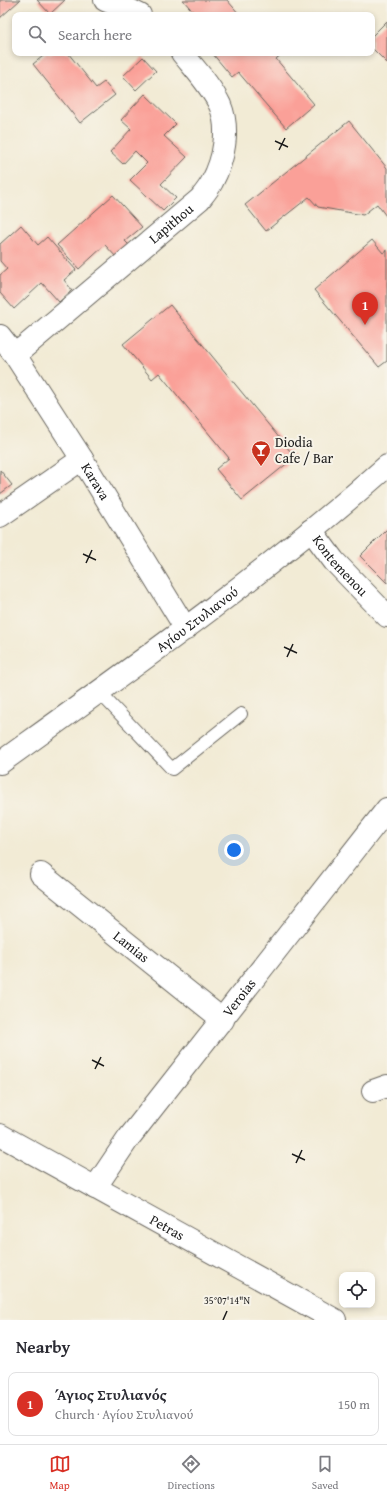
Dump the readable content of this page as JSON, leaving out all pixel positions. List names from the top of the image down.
{
  "streets": {
    "street": [
      "Lapithou",
      "Karava",
      "Kontemenou",
      "Αγίου Στυλιανού",
      "Lamias",
      "Veroias",
      "Petras"
    ]
  },
  "crossings": [
    ["Lapithou", "Karava"],
    ["Karava", "Αγίου Στυλιανού"],
    ["Kontemenou", "Αγίου Στυλιανού"],
    ["Lamias", "Veroias"],
    ["Veroias", "Petras"]
  ],
  "places": {
    "bar": ["Diodia Cafe / Bar"]
  },
  "page": {
    "search": "Search here",
    "pins": "1",
    "heading": "Nearby",
    "list": [
      {
        "mark": "1",
        "name": "Άγιος Στυλιανός",
        "note": "Church · Αγίου Στυλιανού",
        "value": "150 m"
      }
    ],
    "nav": ["Map", "Directions", "Saved"]
  },
  "coordinates": ["35°07'14\"N"]
}
